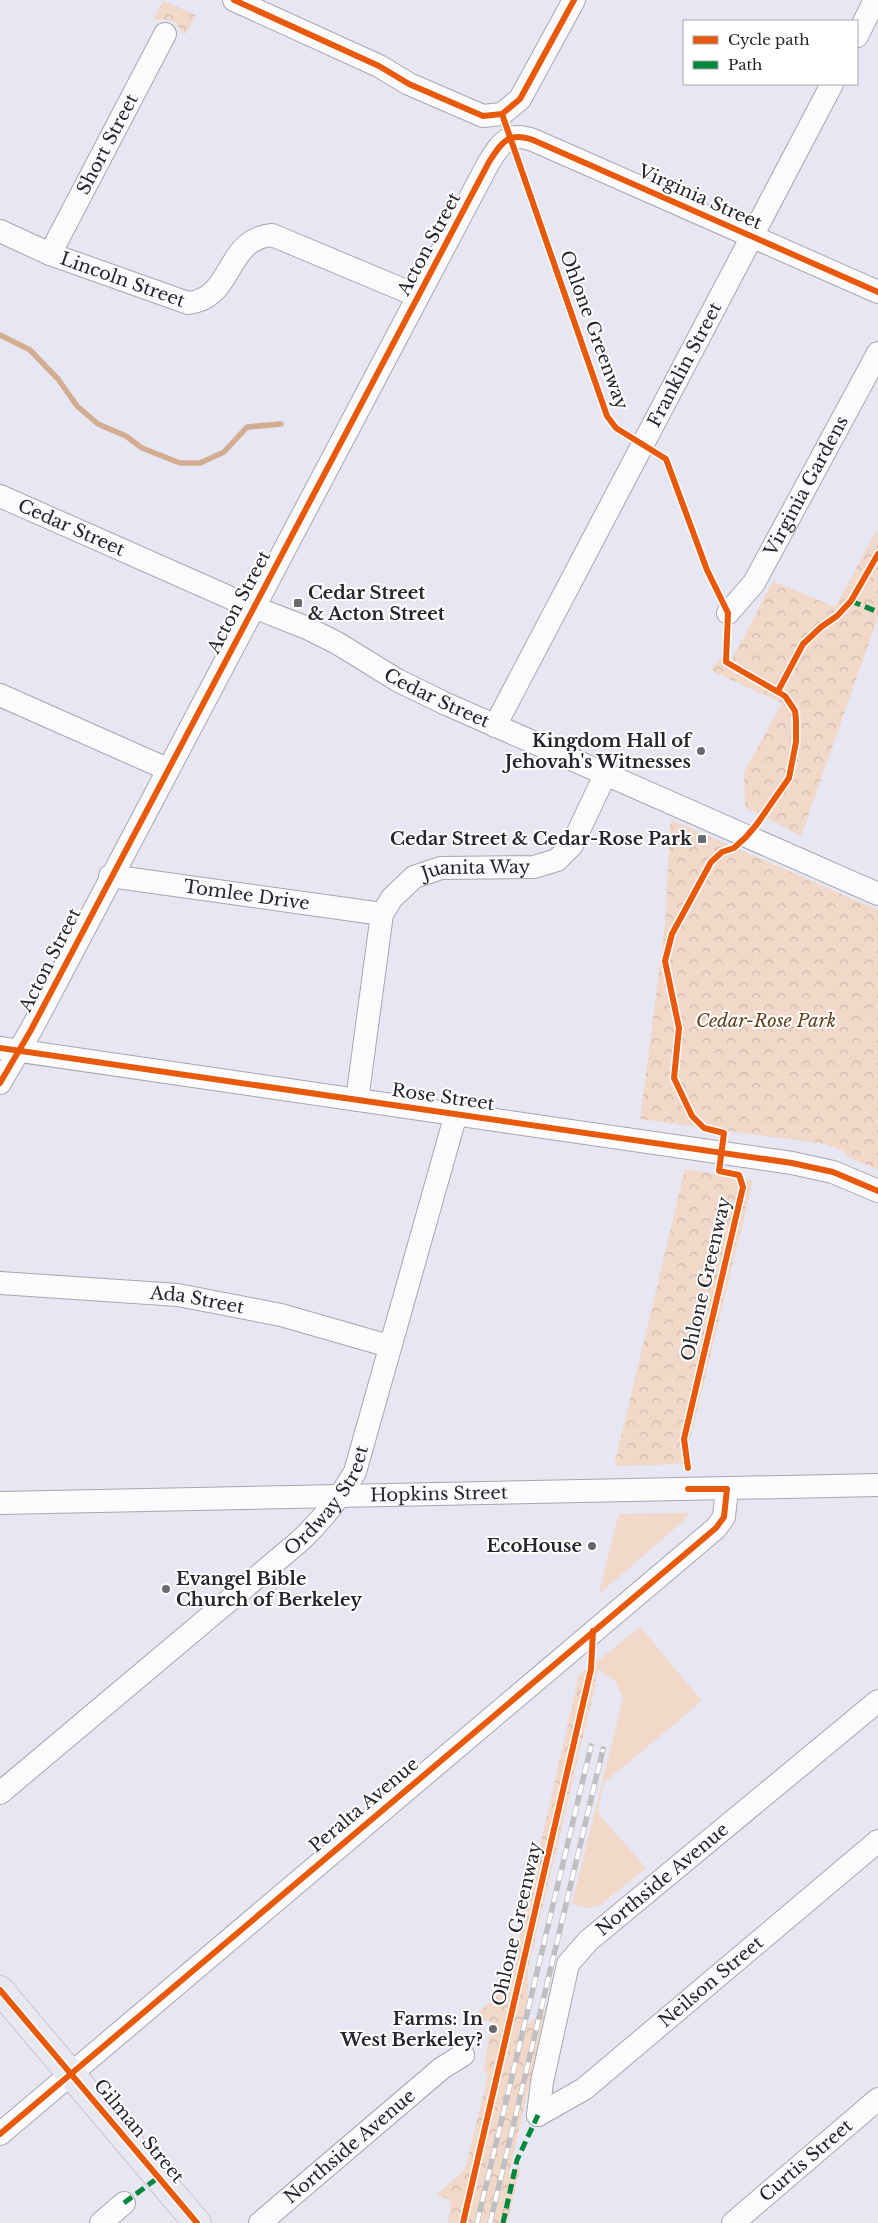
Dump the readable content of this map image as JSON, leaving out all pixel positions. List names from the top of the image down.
{
  "streets": {
    "main road": ["Gilman Street"],
    "street": [
      "Short Street",
      "Virginia Street",
      "Acton Street",
      "Lincoln Street",
      "Franklin Street",
      "Virginia Gardens",
      "Cedar Street",
      "Juanita Way",
      "Tomlee Drive",
      "Rose Street",
      "Ada Street",
      "Hopkins Street",
      "Ordway Street",
      "Peralta Avenue",
      "Northside Avenue",
      "Neilson Street",
      "Curtis Street"
    ],
    "cycle path": ["Ohlone Greenway"]
  },
  "crossings": [
    ["Short Street", "Lincoln Street"],
    ["Virginia Street", "Acton Street"],
    ["Virginia Street", "Franklin Street"],
    ["Acton Street", "Lincoln Street"],
    ["Acton Street", "Cedar Street"],
    ["Acton Street", "Tomlee Drive"],
    ["Acton Street", "Rose Street"],
    ["Franklin Street", "Cedar Street"],
    ["Cedar Street", "Juanita Way"],
    ["Juanita Way", "Tomlee Drive"],
    ["Juanita Way", "Rose Street"],
    ["Rose Street", "Ordway Street"],
    ["Ada Street", "Ordway Street"],
    ["Hopkins Street", "Ordway Street"],
    ["Hopkins Street", "Peralta Avenue"],
    ["Peralta Avenue", "Gilman Street"],
    ["Northside Avenue", "Neilson Street"]
  ],
  "parks": ["Cedar-Rose Park"],
  "places": {
    "transit": ["Cedar Street & Acton Street", "Cedar Street & Cedar-Rose Park"],
    "other": [
      "Kingdom Hall of Jehovah's Witnesses",
      "EcoHouse",
      "Evangel Bible Church of Berkeley",
      "Farms: In West Berkeley?"
    ]
  },
  "legend": ["Cycle path", "Path"]
}
